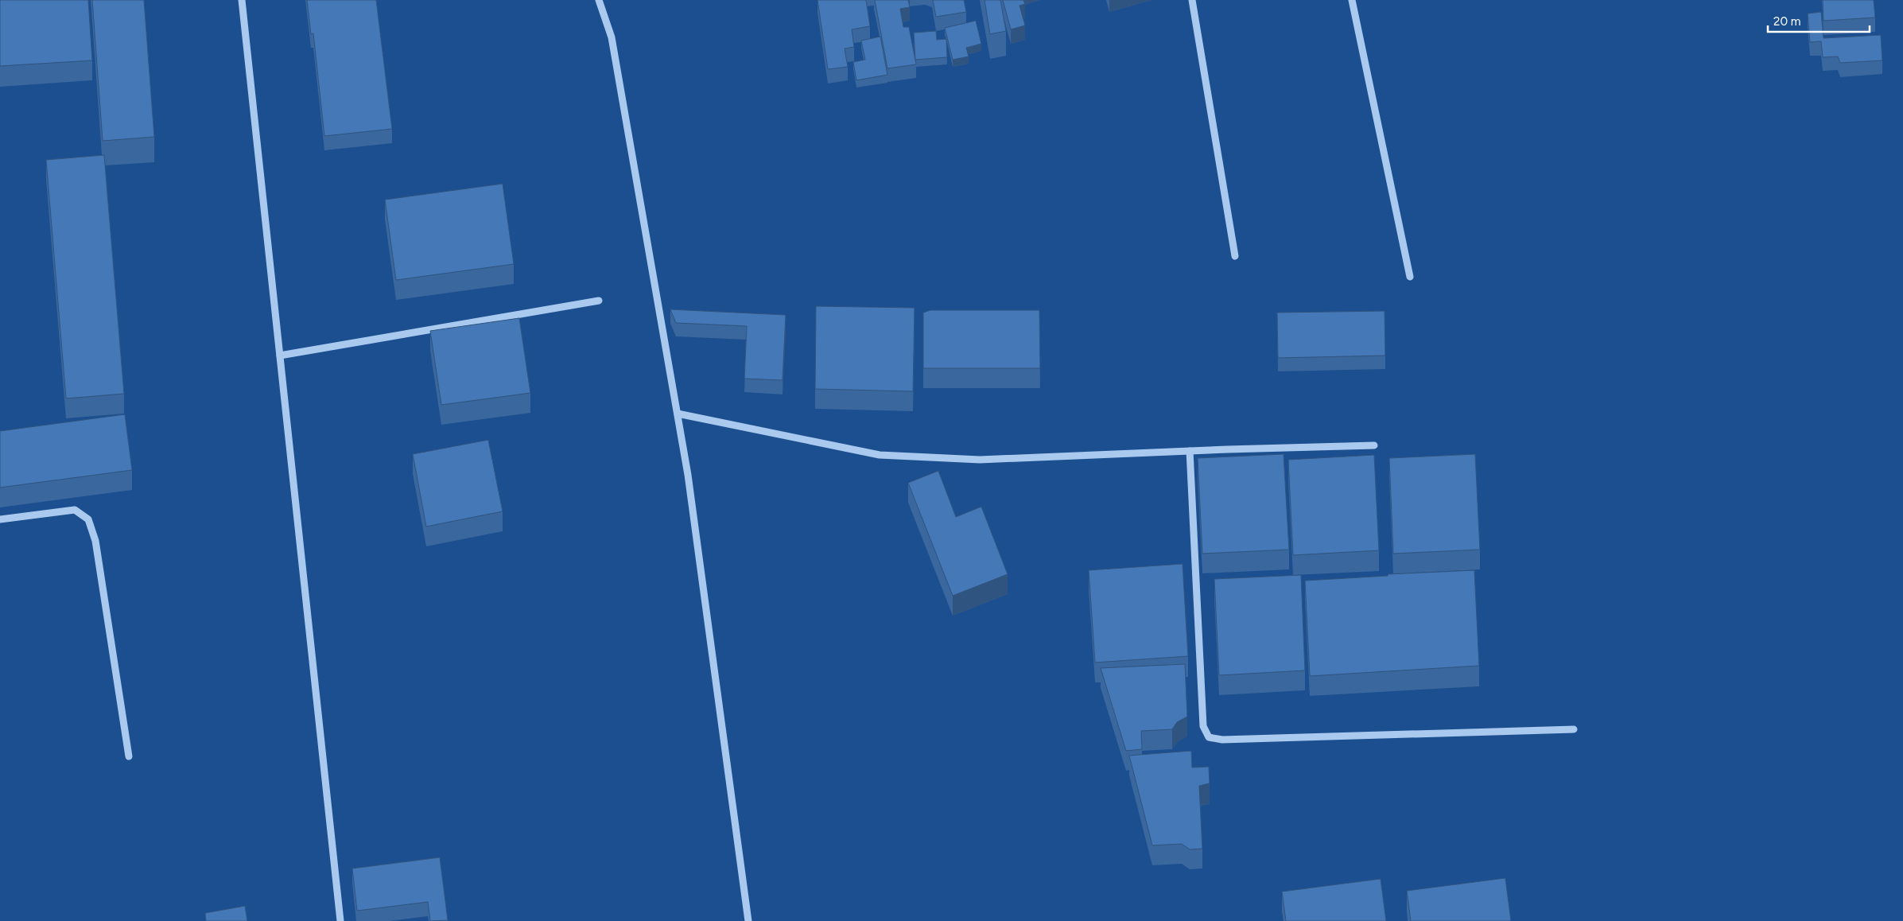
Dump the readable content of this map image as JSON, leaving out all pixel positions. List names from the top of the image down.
{
  "scale_bar": "20 m"
}
